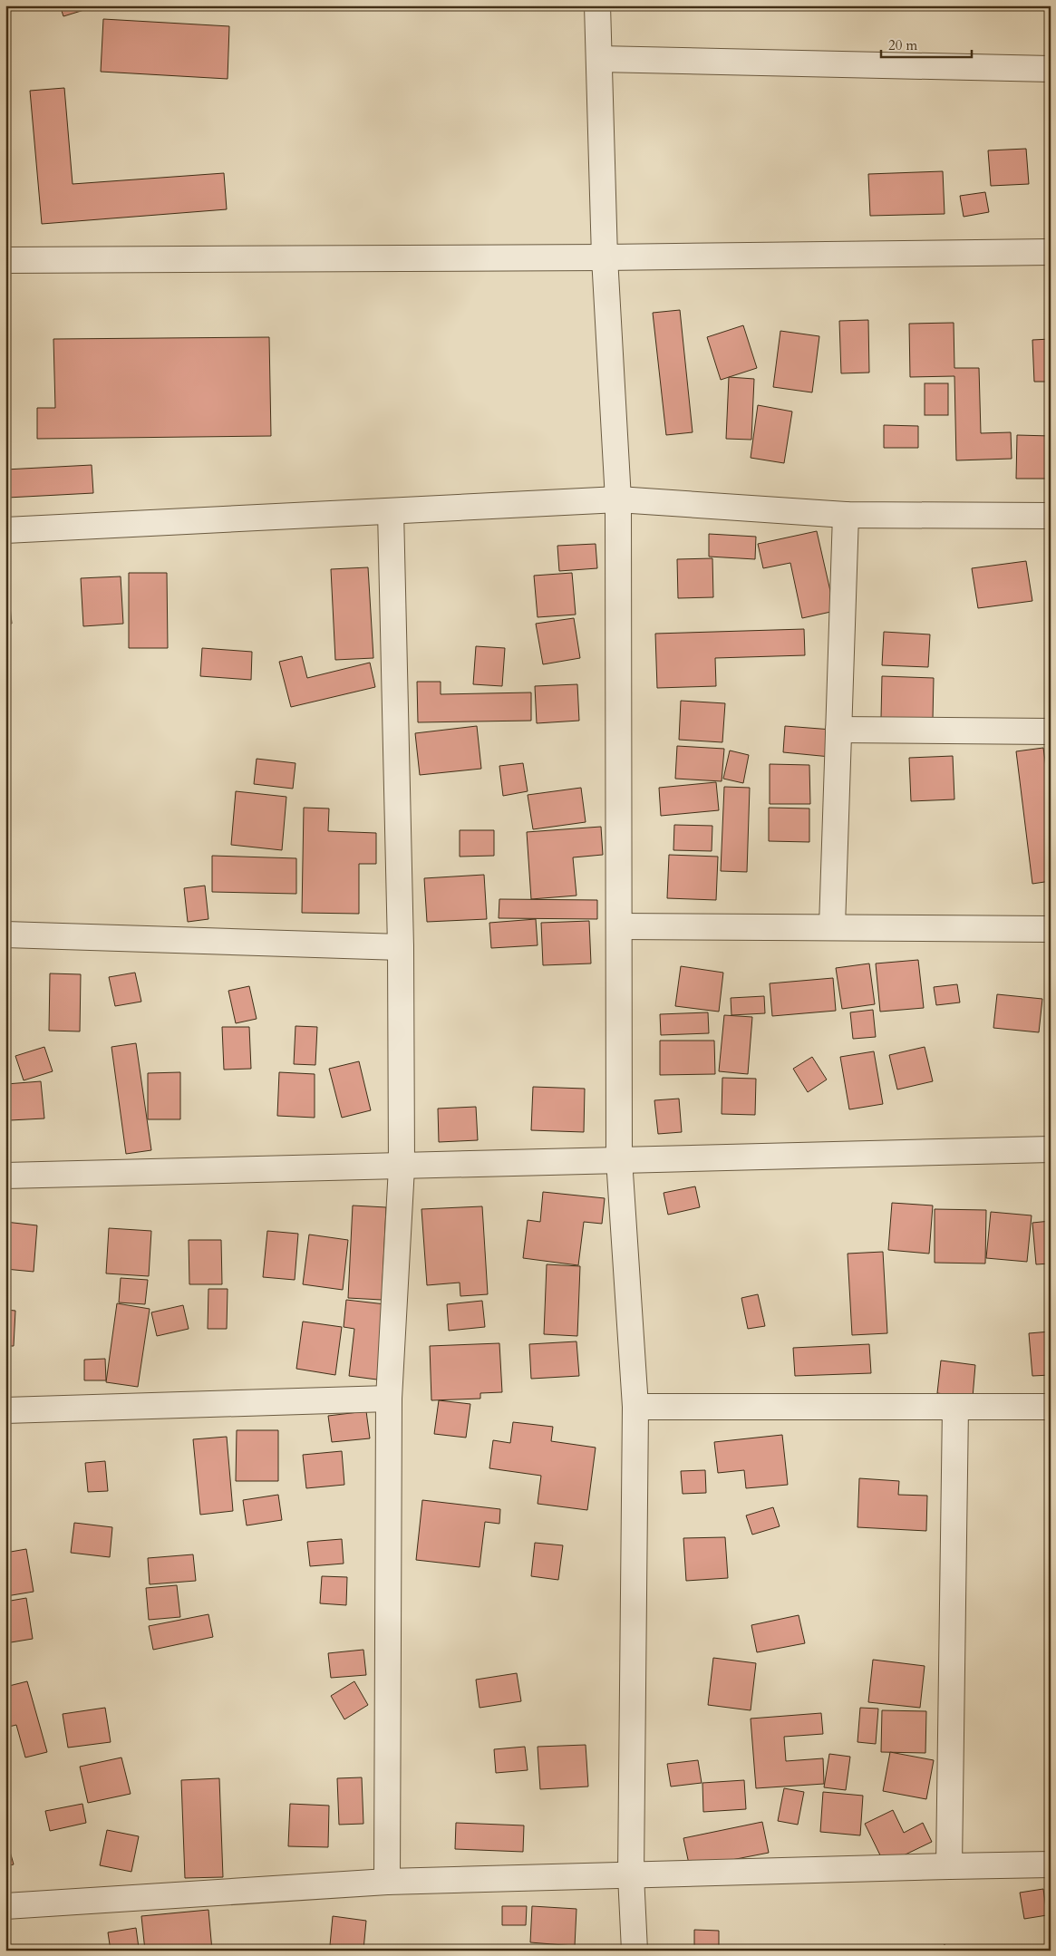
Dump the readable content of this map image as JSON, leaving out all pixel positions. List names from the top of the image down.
{
  "scale_bar": "20 m"
}
